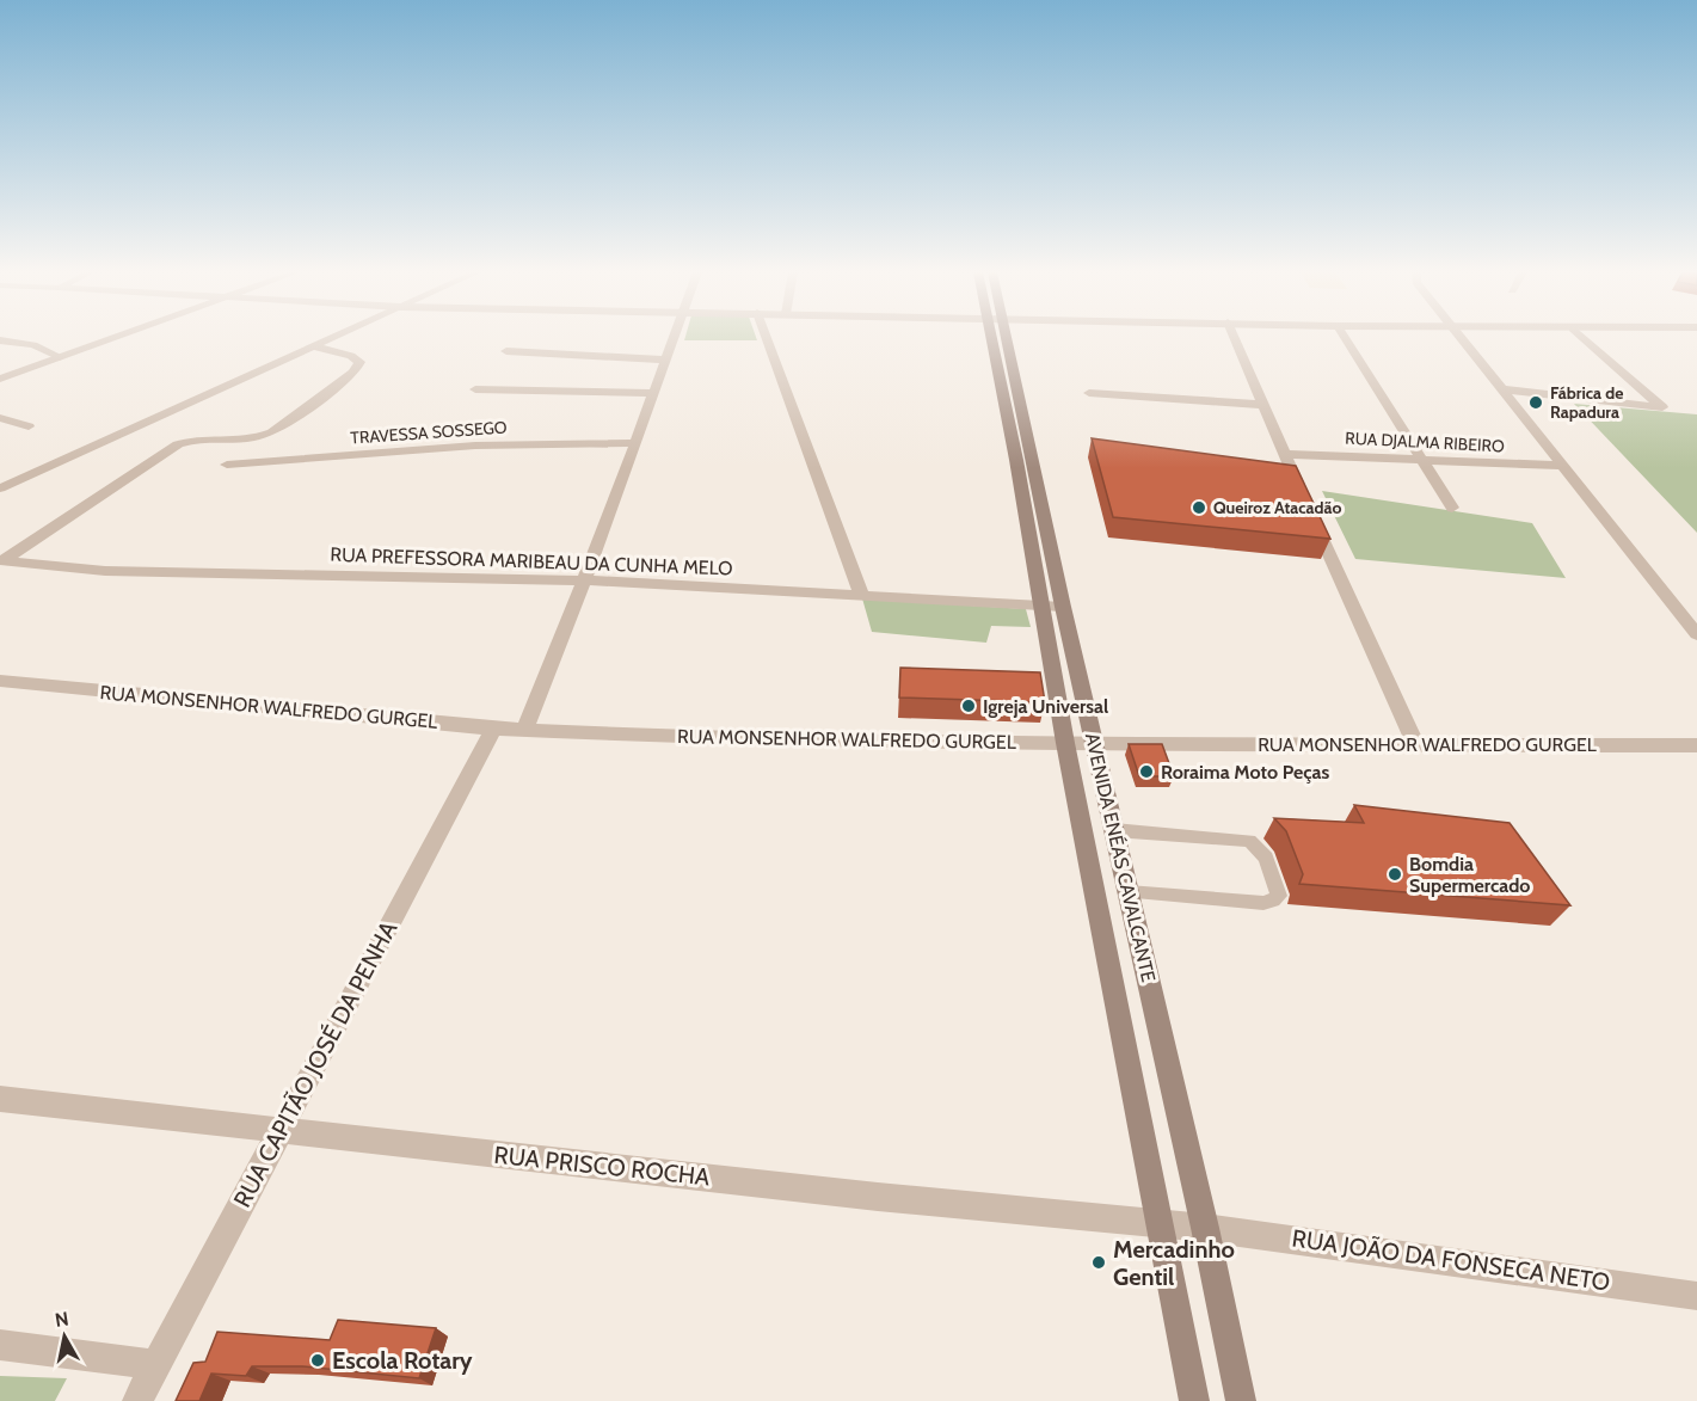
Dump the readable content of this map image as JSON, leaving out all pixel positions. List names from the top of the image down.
{
  "streets": {
    "main road": ["AVENIDA ENÉAS CAVALCANTE"],
    "street": [
      "TRAVESSA SOSSEGO",
      "RUA DJALMA RIBEIRO",
      "RUA PREFESSORA MARIBEAU DA CUNHA MELO",
      "RUA MONSENHOR WALFREDO GURGEL",
      "RUA CAPITÃO JOSÉ DA PENHA",
      "RUA PRISCO ROCHA",
      "RUA JOÃO DA FONSECA NETO"
    ]
  },
  "crossings": [
    ["RUA PREFESSORA MARIBEAU DA CUNHA MELO", "AVENIDA ENÉAS CAVALCANTE"],
    ["RUA MONSENHOR WALFREDO GURGEL", "AVENIDA ENÉAS CAVALCANTE"],
    ["RUA MONSENHOR WALFREDO GURGEL", "RUA CAPITÃO JOSÉ DA PENHA"],
    ["AVENIDA ENÉAS CAVALCANTE", "RUA PRISCO ROCHA"],
    ["AVENIDA ENÉAS CAVALCANTE", "RUA JOÃO DA FONSECA NETO"],
    ["RUA CAPITÃO JOSÉ DA PENHA", "RUA PRISCO ROCHA"],
    ["RUA PRISCO ROCHA", "RUA JOÃO DA FONSECA NETO"]
  ],
  "places": [
    "Fábrica de Rapadura",
    "Queiroz Atacadão",
    "Igreja Universal",
    "Roraima Moto Peças",
    "Bomdia Supermercado",
    "Mercadinho Gentil",
    "Escola Rotary"
  ],
  "north": "top"
}
